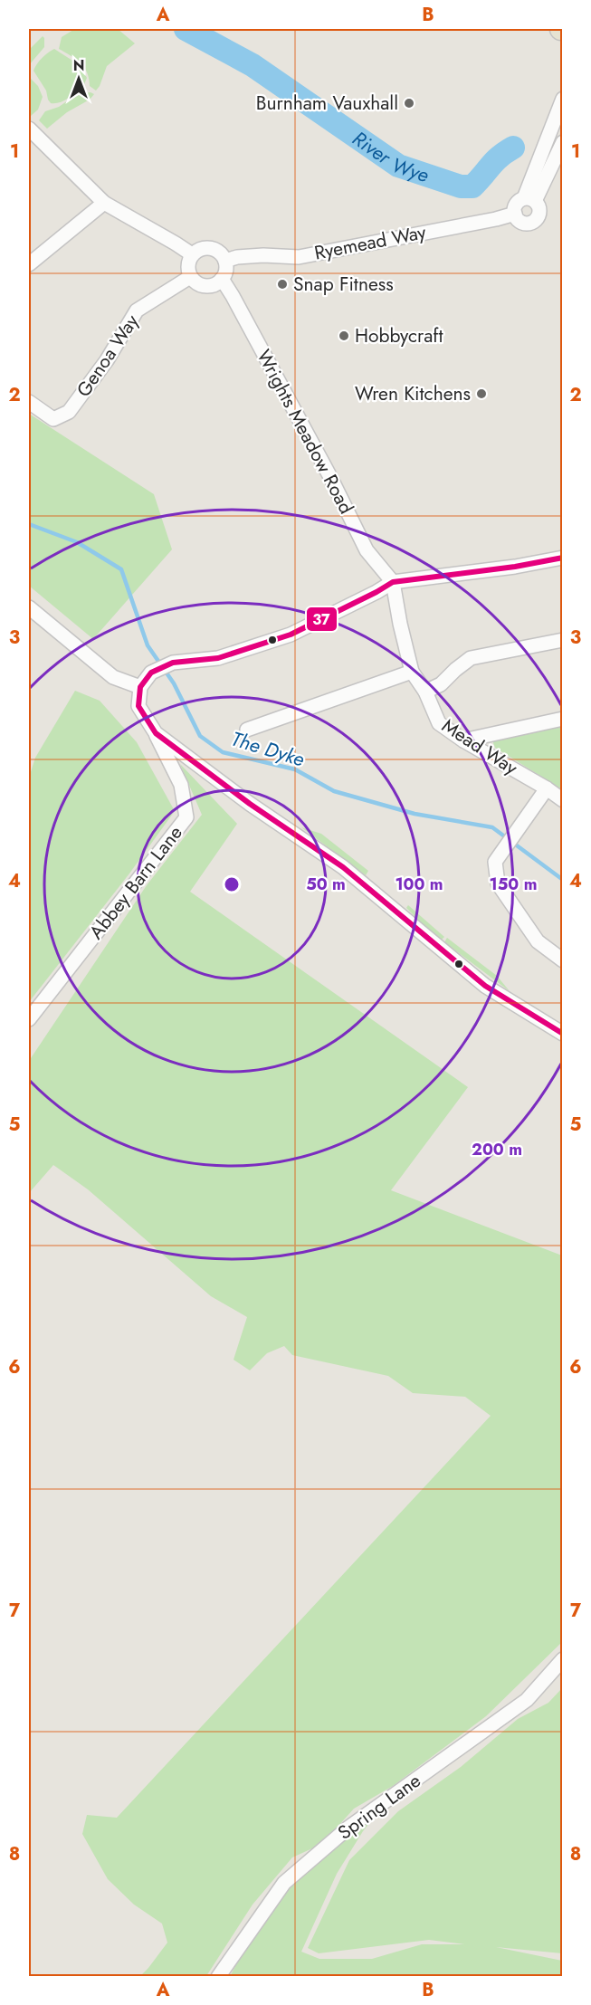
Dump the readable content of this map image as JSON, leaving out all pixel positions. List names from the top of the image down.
{
  "streets": {
    "street": [
      "Ryemead Way",
      "Genoa Way",
      "Wrights Meadow Road",
      "Mead Way",
      "Abbey Barn Lane",
      "Spring Lane"
    ]
  },
  "crossings": [
    ["Ryemead Way", "Genoa Way"],
    ["Ryemead Way", "Wrights Meadow Road"],
    ["Genoa Way", "Wrights Meadow Road"],
    ["Wrights Meadow Road", "Mead Way"]
  ],
  "water": ["River Wye", "The Dyke"],
  "places": [
    "Burnham Vauxhall",
    "Snap Fitness",
    "Hobbycraft",
    "Wren Kitchens"
  ],
  "lines": ["transit line 37"],
  "north": "top",
  "grid": {
    "columns": ["A", "B"],
    "rows": [
      "1",
      "2",
      "3",
      "4",
      "5",
      "6",
      "7",
      "8"
    ]
  },
  "rings": [
    "50 m",
    "100 m",
    "150 m",
    "200 m"
  ]
}
